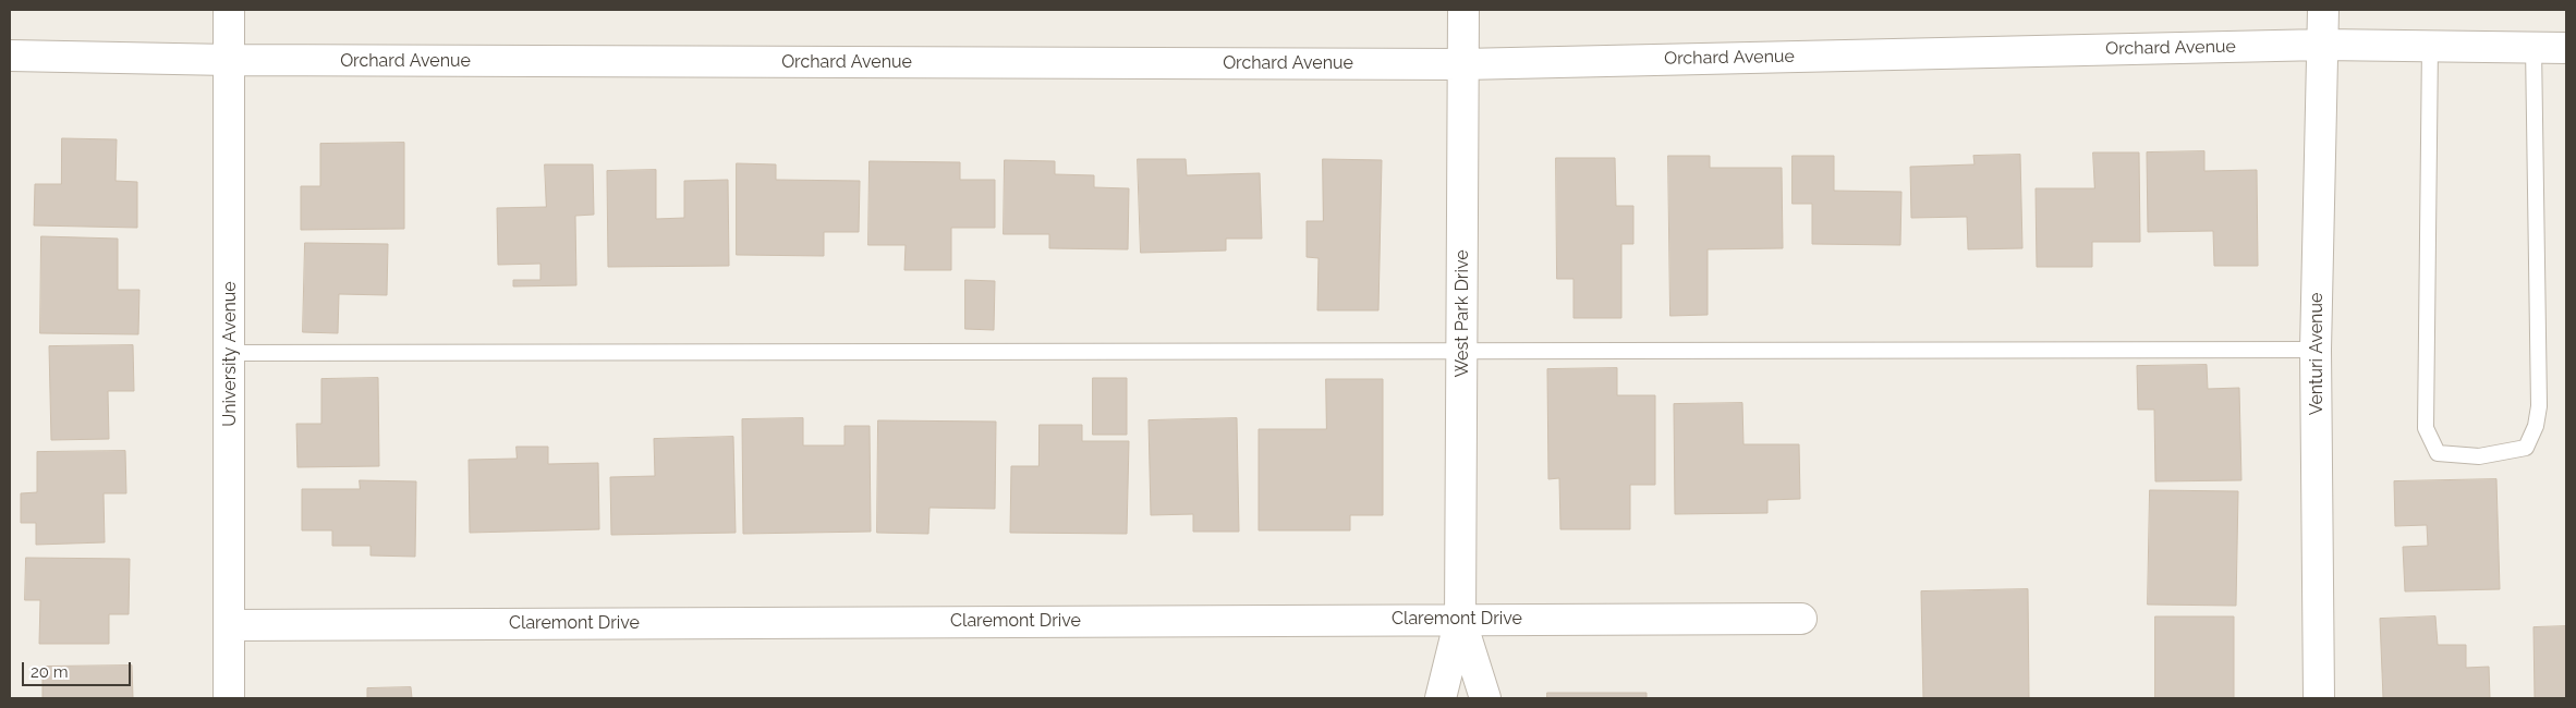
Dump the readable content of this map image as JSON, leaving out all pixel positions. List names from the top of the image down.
{
  "streets": {
    "street": [
      "Orchard Avenue",
      "West Park Drive",
      "University Avenue",
      "Venturi Avenue",
      "Claremont Drive"
    ]
  },
  "crossings": [
    ["Orchard Avenue", "West Park Drive"],
    ["Orchard Avenue", "University Avenue"],
    ["Orchard Avenue", "Venturi Avenue"],
    ["West Park Drive", "Claremont Drive"],
    ["University Avenue", "Claremont Drive"]
  ],
  "scale_bar": "20 m"
}
